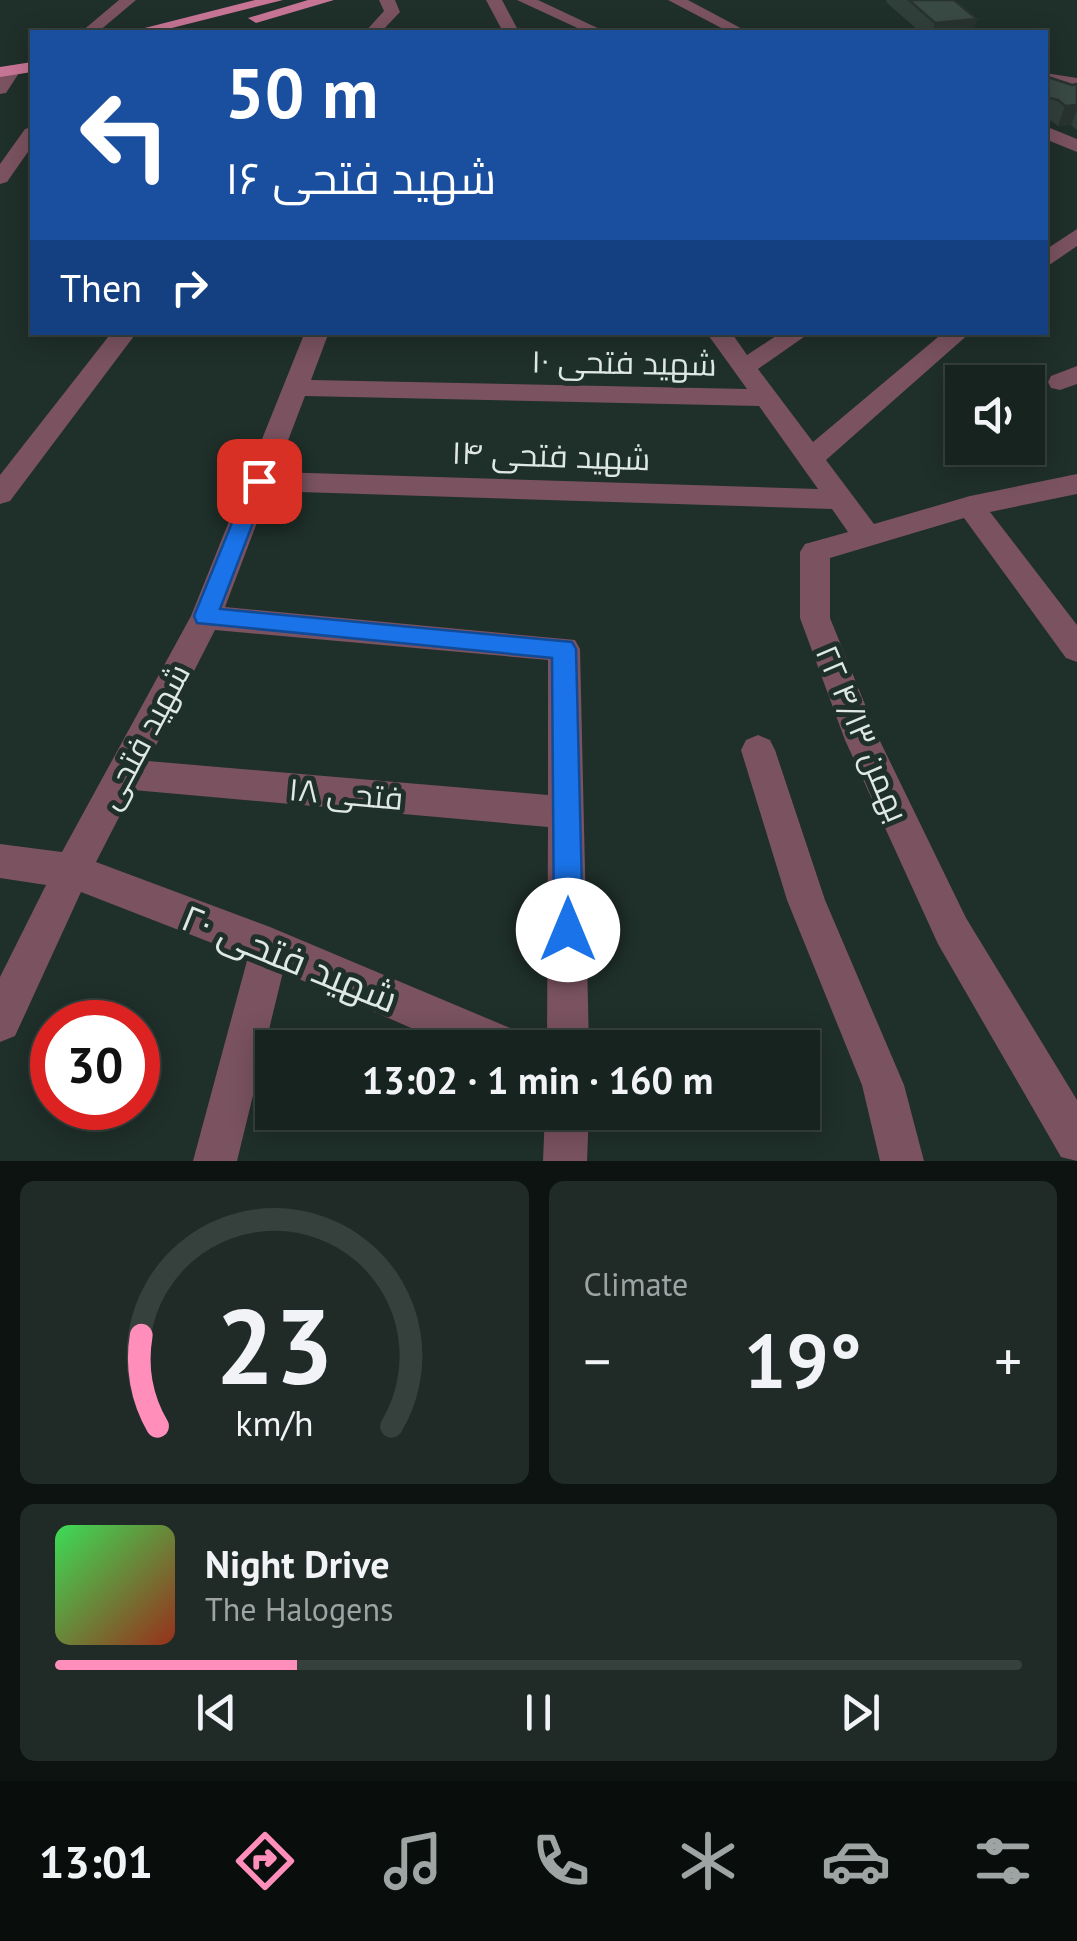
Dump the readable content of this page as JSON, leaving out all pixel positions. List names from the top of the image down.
{
  "streets": {
    "street": [
      "شهید فتحی ۱۰",
      "شهید فتحی ۱۴",
      "۲۲ بهمن ۴/۱۳",
      "شهید فتحی",
      "فتحی ۱۸",
      "شهید فتحی ۲۰"
    ]
  },
  "crossings": [
    ["شهید فتحی ۱۰", "شهید فتحی"],
    ["شهید فتحی ۱۴", "شهید فتحی"],
    ["شهید فتحی", "فتحی ۱۸"],
    ["شهید فتحی", "شهید فتحی ۲۰"]
  ],
  "page": {
    "turn": ["50 m", "شهید فتحی ۱۶"],
    "then": "Then",
    "limit": "30",
    "trip": "13:02 · 1 min · 160 m",
    "tile": "Climate",
    "heat": ["−", "19°", "+"],
    "song": ["Night Drive", "The Halogens"],
    "tabs": "13:01",
    "gauge": ["23", "km/h"]
  }
}
